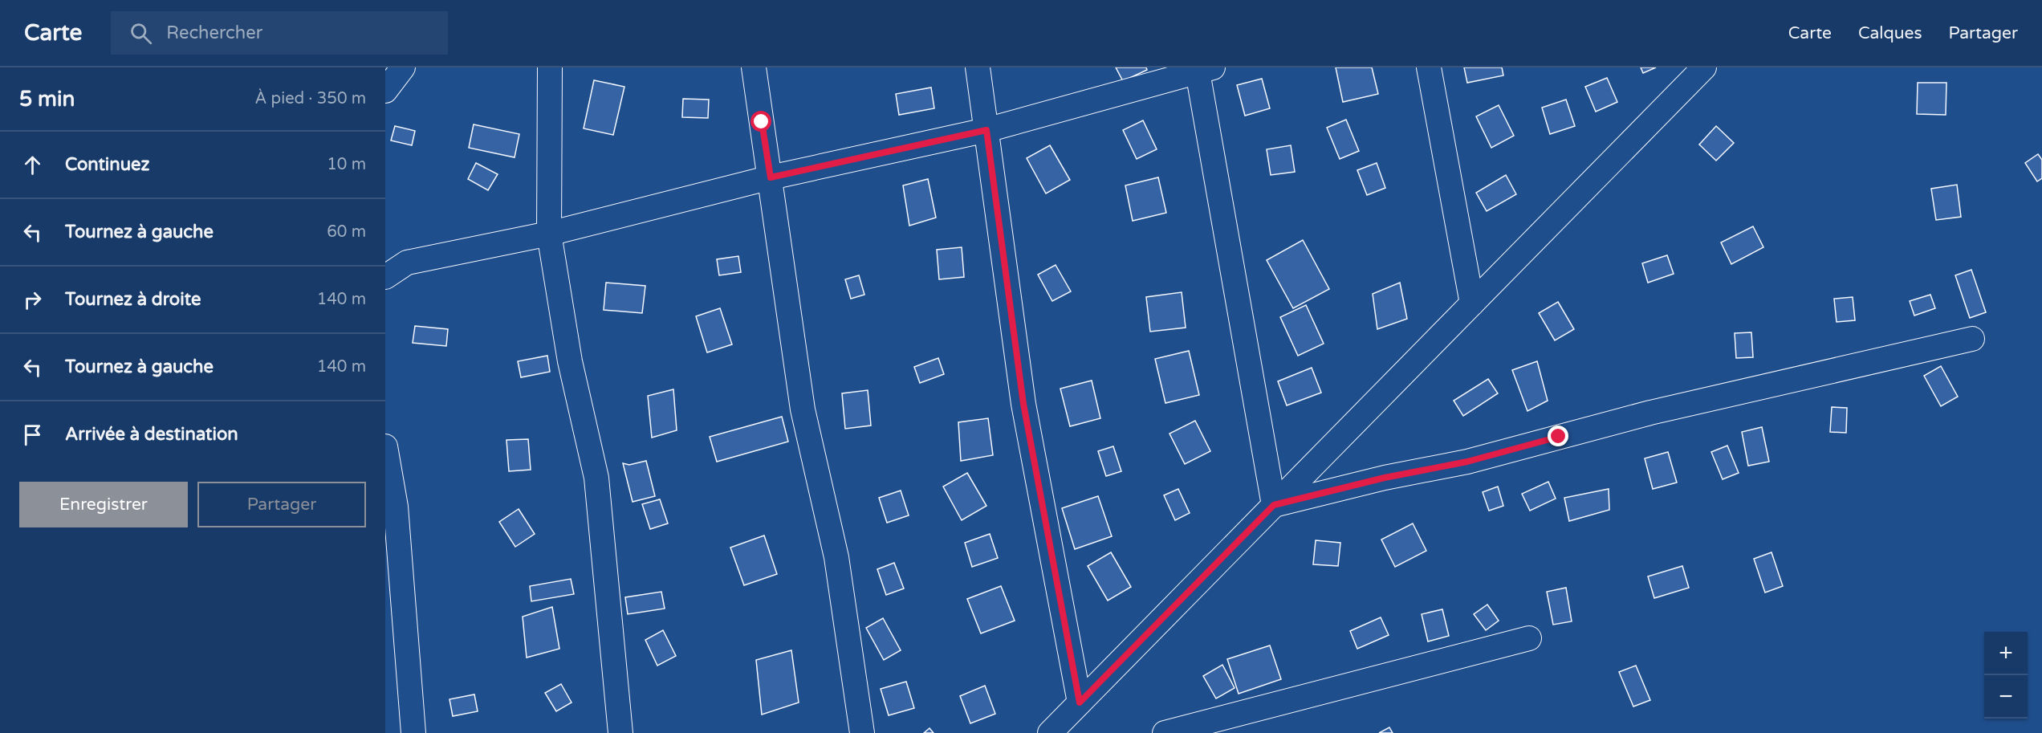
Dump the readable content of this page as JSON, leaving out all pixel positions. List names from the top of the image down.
{
  "page": {
    "header": "Carte",
    "search": "Rechercher",
    "nav": ["Carte", "Calques", "Partager"],
    "heading": ["5 min", "À pied · 350 m"],
    "list": [
      ["Continuez", "10 m"],
      ["Tournez à gauche", "60 m"],
      ["Tournez à droite", "140 m"],
      ["Tournez à gauche", "140 m"],
      "Arrivée à destination"
    ],
    "buttons": ["Enregistrer", "Partager"],
    "map_buttons": ["+", "−"]
  }
}
